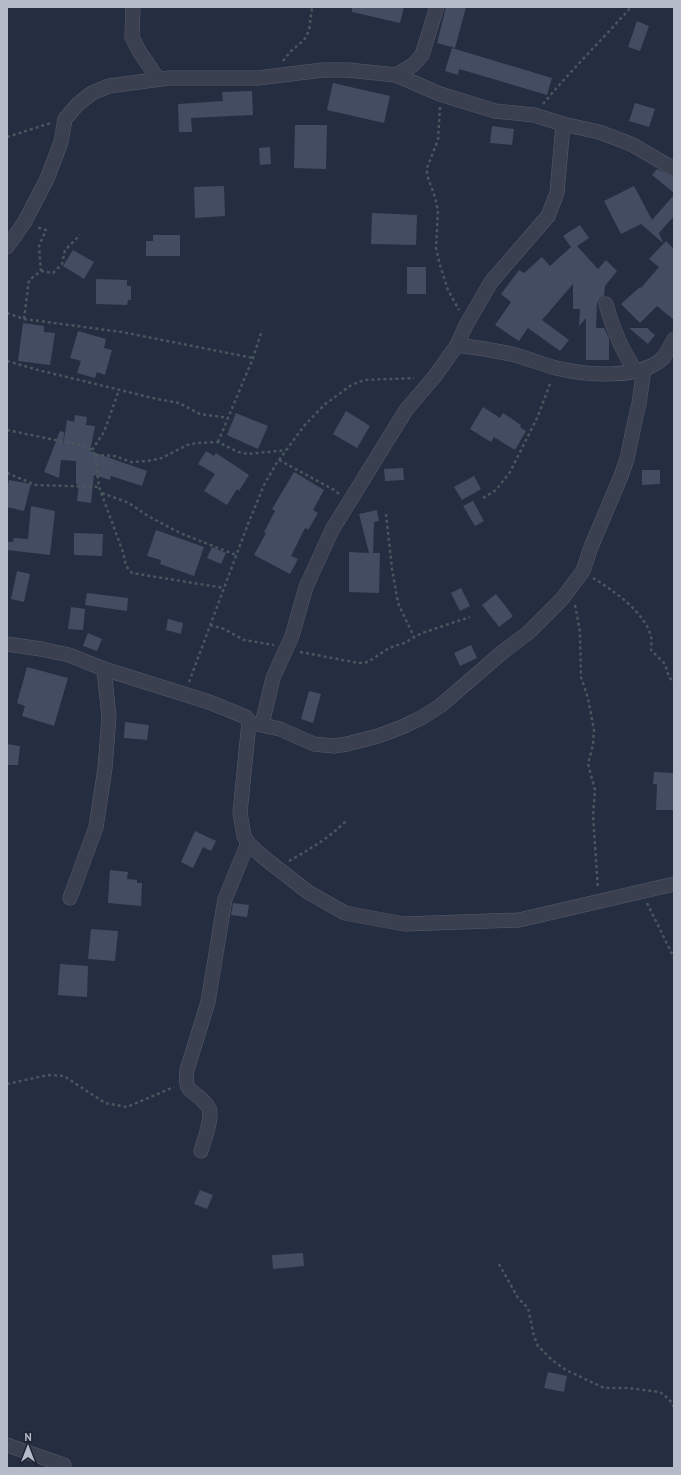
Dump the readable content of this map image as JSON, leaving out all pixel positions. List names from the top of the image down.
{
  "north": "top"
}
